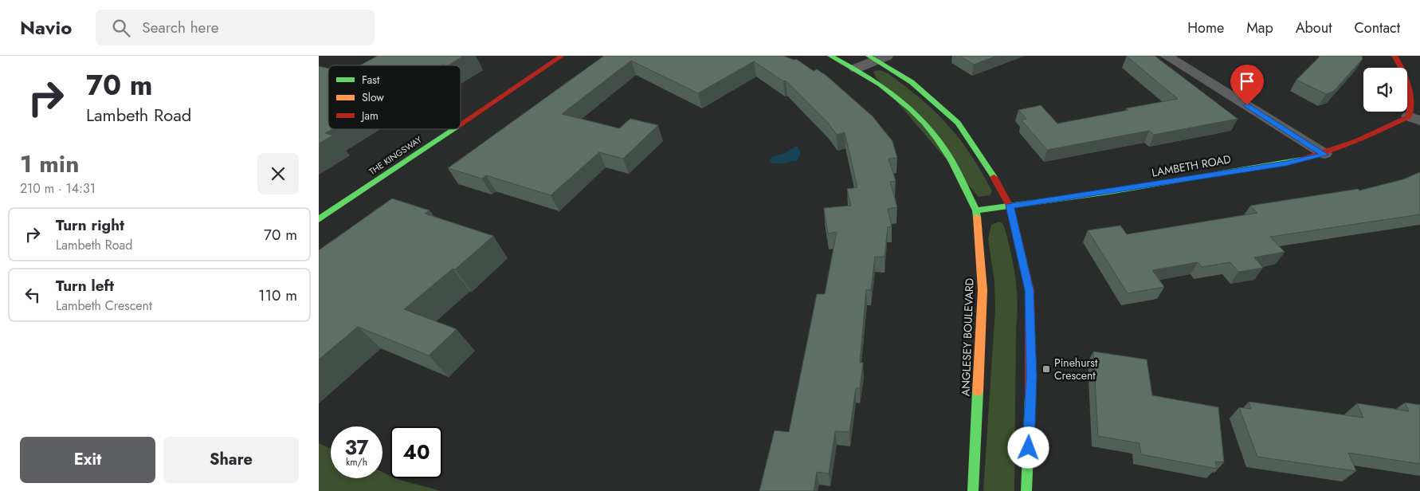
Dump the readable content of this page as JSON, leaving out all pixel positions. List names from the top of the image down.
{
  "streets": {
    "street": ["THE KINGSWAY", "LAMBETH ROAD", "ANGLESEY BOULEVARD"]
  },
  "crossings": [
    ["LAMBETH ROAD", "ANGLESEY BOULEVARD"]
  ],
  "places": {
    "transit": ["Pinehurst Crescent"]
  },
  "legend": ["Fast", "Slow", "Jam"],
  "page": {
    "header": "Navio",
    "search": "Search here",
    "nav": [
      "Home",
      "Map",
      "About",
      "Contact"
    ],
    "turn": ["70 m", "Lambeth Road"],
    "heading": ["1 min", "210 m · 14:31"],
    "list": [
      {
        "name": "Turn right",
        "note": "Lambeth Road",
        "value": "70 m"
      },
      {
        "name": "Turn left",
        "note": "Lambeth Crescent",
        "value": "110 m"
      }
    ],
    "speed": "37 km/h",
    "limit": "40",
    "buttons": ["Exit", "Share"]
  }
}
